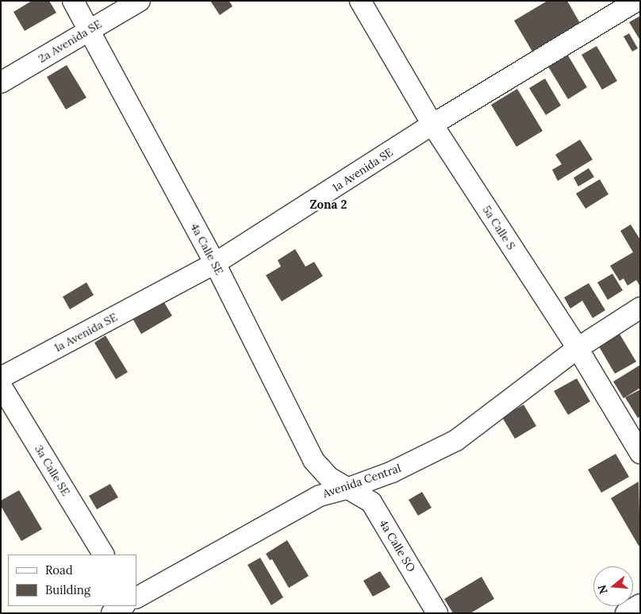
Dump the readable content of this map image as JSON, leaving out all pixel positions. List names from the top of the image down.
{
  "streets": {
    "street": [
      "2a Avenida SE",
      "1a Avenida SE",
      "5a Calle S",
      "4a Calle SE",
      "3a Calle SE",
      "Avenida Central",
      "4a Calle SO"
    ]
  },
  "crossings": [
    ["2a Avenida SE", "4a Calle SE"],
    ["1a Avenida SE", "5a Calle S"],
    ["1a Avenida SE", "4a Calle SE"],
    ["5a Calle S", "Avenida Central"],
    ["4a Calle SE", "Avenida Central"],
    ["4a Calle SE", "4a Calle SO"],
    ["Avenida Central", "4a Calle SO"]
  ],
  "districts": ["Zona 2"],
  "legend": ["Road", "Building"],
  "north": "left"
}
